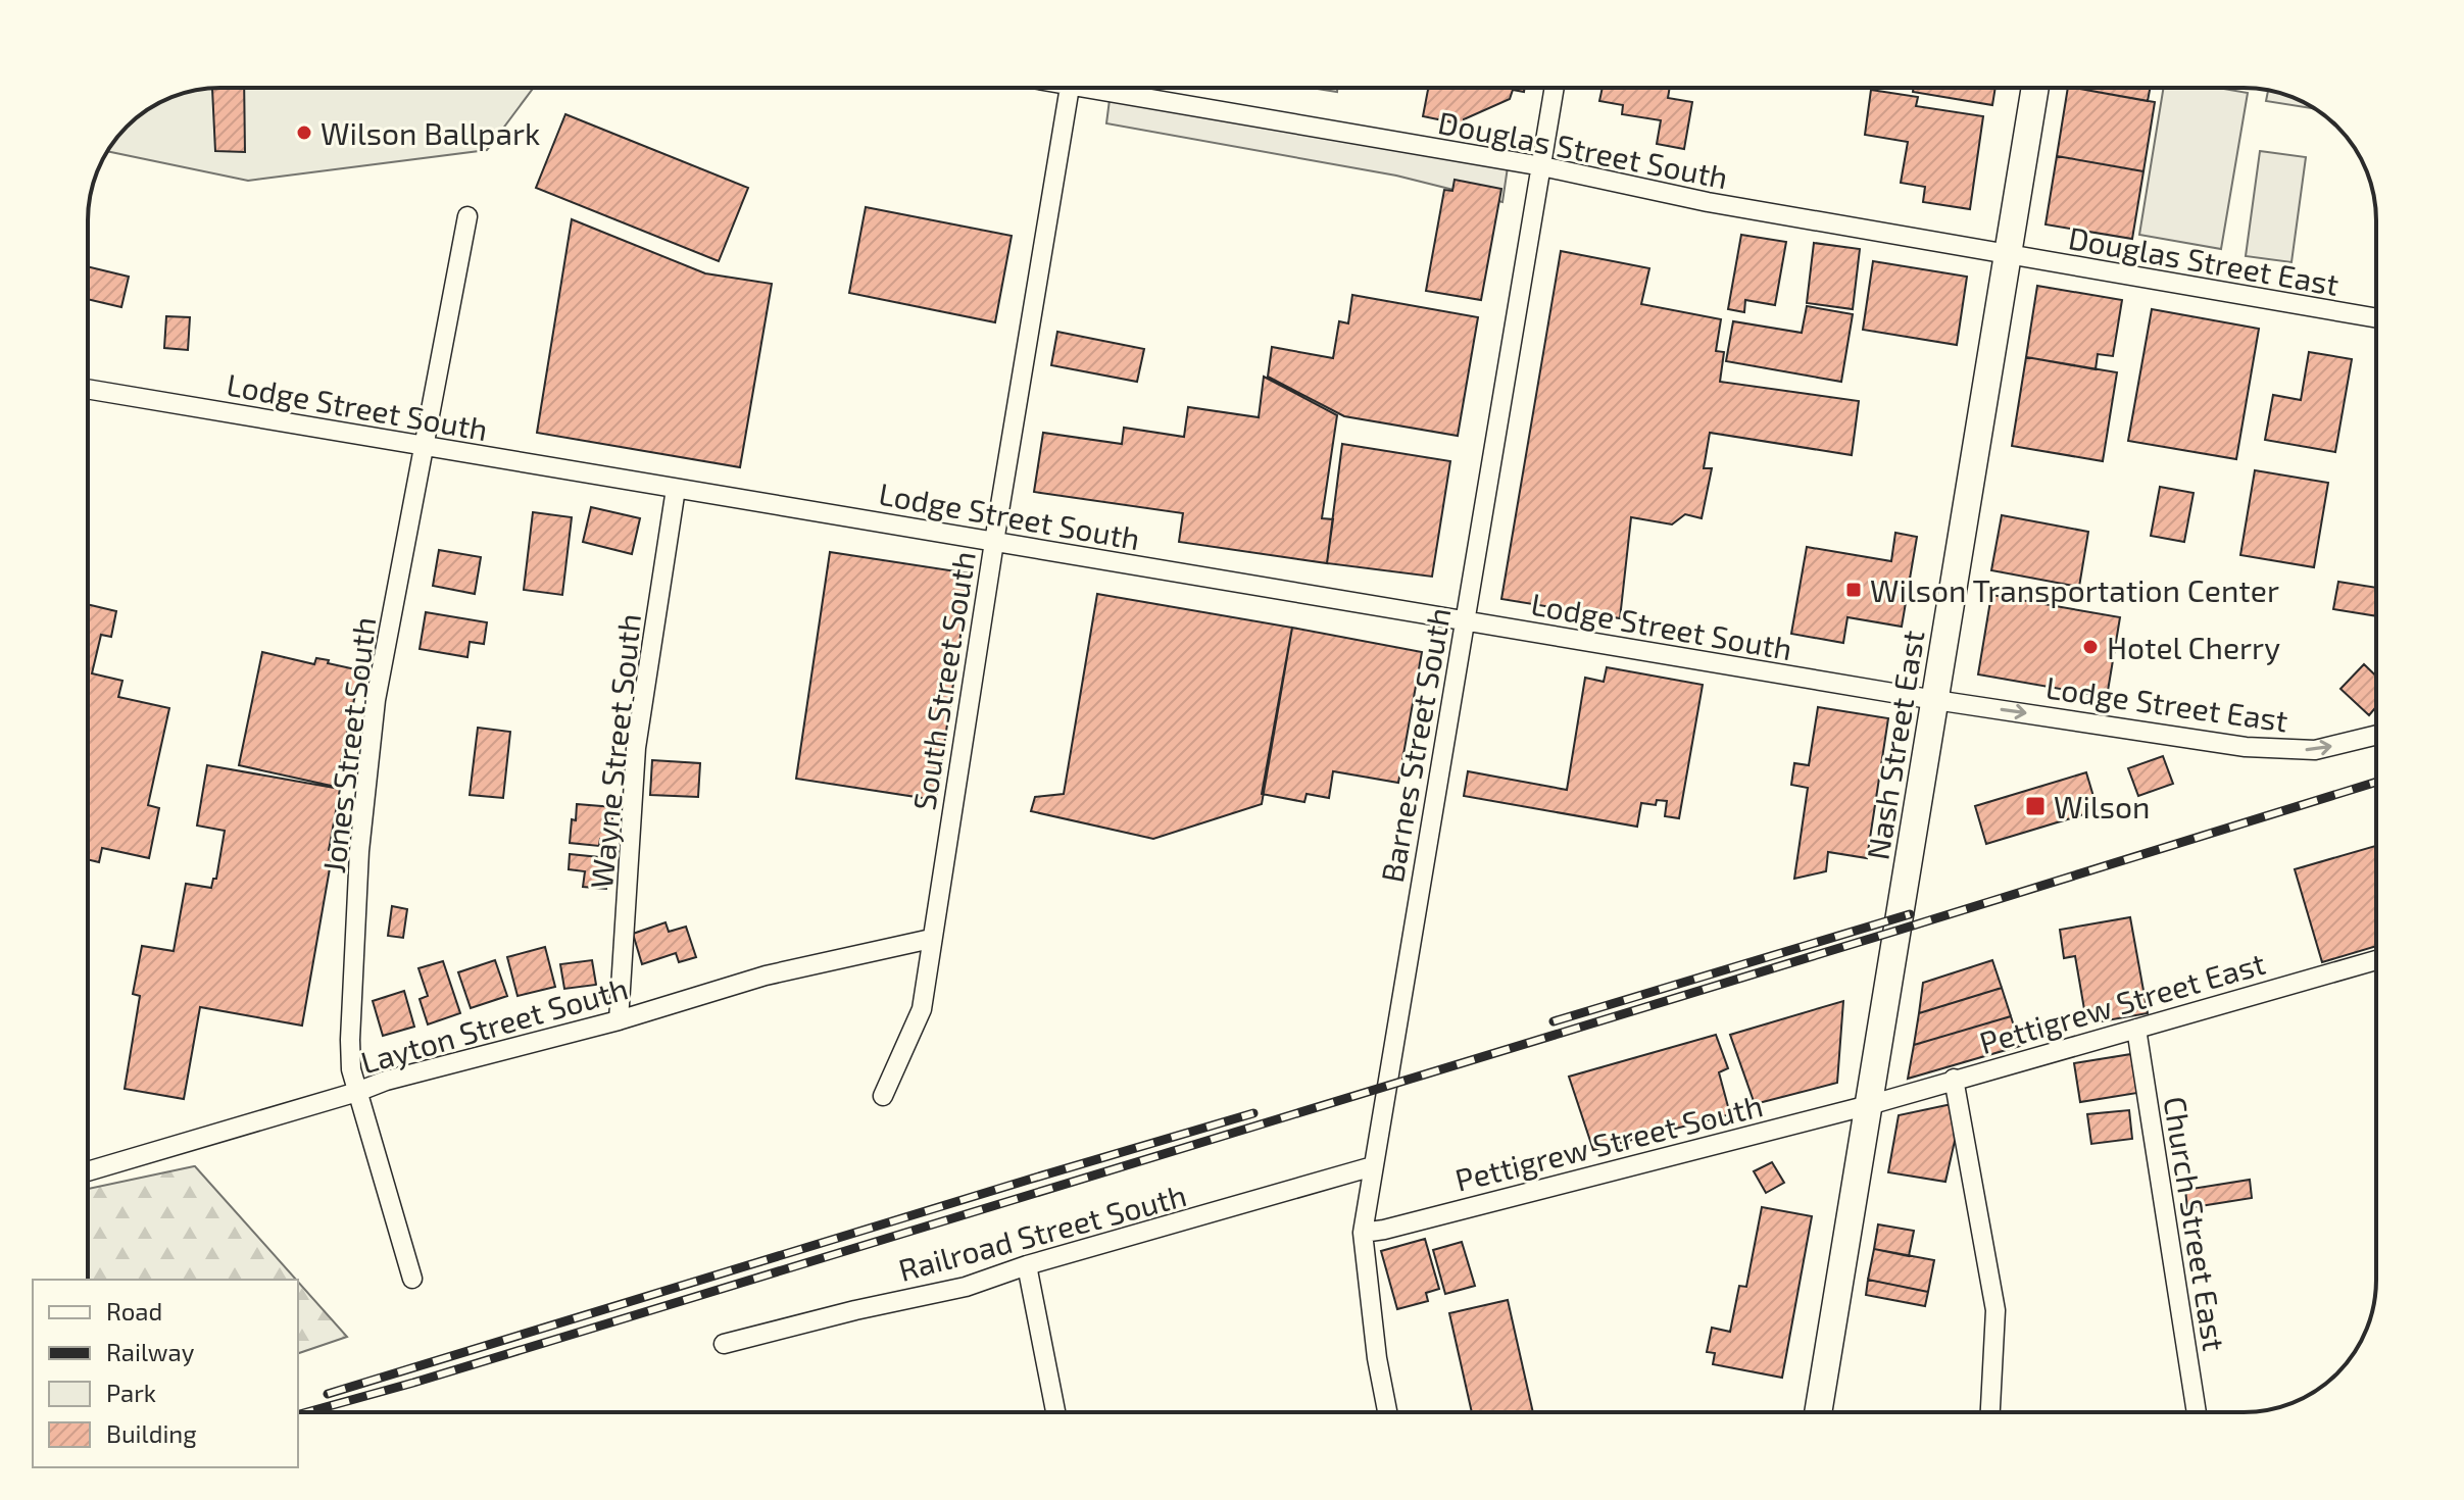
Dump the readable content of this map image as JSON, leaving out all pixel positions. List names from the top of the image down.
{
  "streets": {
    "main road": ["Nash Street East"],
    "street": [
      "Douglas Street South",
      "Douglas Street East",
      "Lodge Street South",
      "South Street South",
      "Lodge Street East",
      "Jones Street South",
      "Barnes Street South",
      "Wayne Street South",
      "Pettigrew Street East",
      "Layton Street South",
      "Pettigrew Street South",
      "Church Street East",
      "Railroad Street South"
    ]
  },
  "crossings": [
    ["Douglas Street South", "Douglas Street East"],
    ["Douglas Street South", "Barnes Street South"],
    ["Douglas Street South", "Nash Street East"],
    ["Douglas Street East", "Nash Street East"],
    ["Lodge Street South", "South Street South"],
    ["Lodge Street South", "Lodge Street East"],
    ["Lodge Street South", "Jones Street South"],
    ["Lodge Street South", "Barnes Street South"],
    ["Lodge Street South", "Nash Street East"],
    ["Lodge Street South", "Wayne Street South"],
    ["South Street South", "Layton Street South"],
    ["Lodge Street East", "Nash Street East"],
    ["Jones Street South", "Layton Street South"],
    ["Barnes Street South", "Pettigrew Street South"],
    ["Barnes Street South", "Railroad Street South"],
    ["Nash Street East", "Pettigrew Street East"],
    ["Nash Street East", "Pettigrew Street South"],
    ["Wayne Street South", "Layton Street South"],
    ["Pettigrew Street East", "Pettigrew Street South"],
    ["Pettigrew Street East", "Church Street East"]
  ],
  "one_way": ["Lodge Street East"],
  "places": {
    "other": ["Wilson Ballpark", "Hotel Cherry"],
    "transit": ["Wilson Transportation Center", "Wilson"]
  },
  "legend": [
    "Road",
    "Railway",
    "Park",
    "Building"
  ]
}
